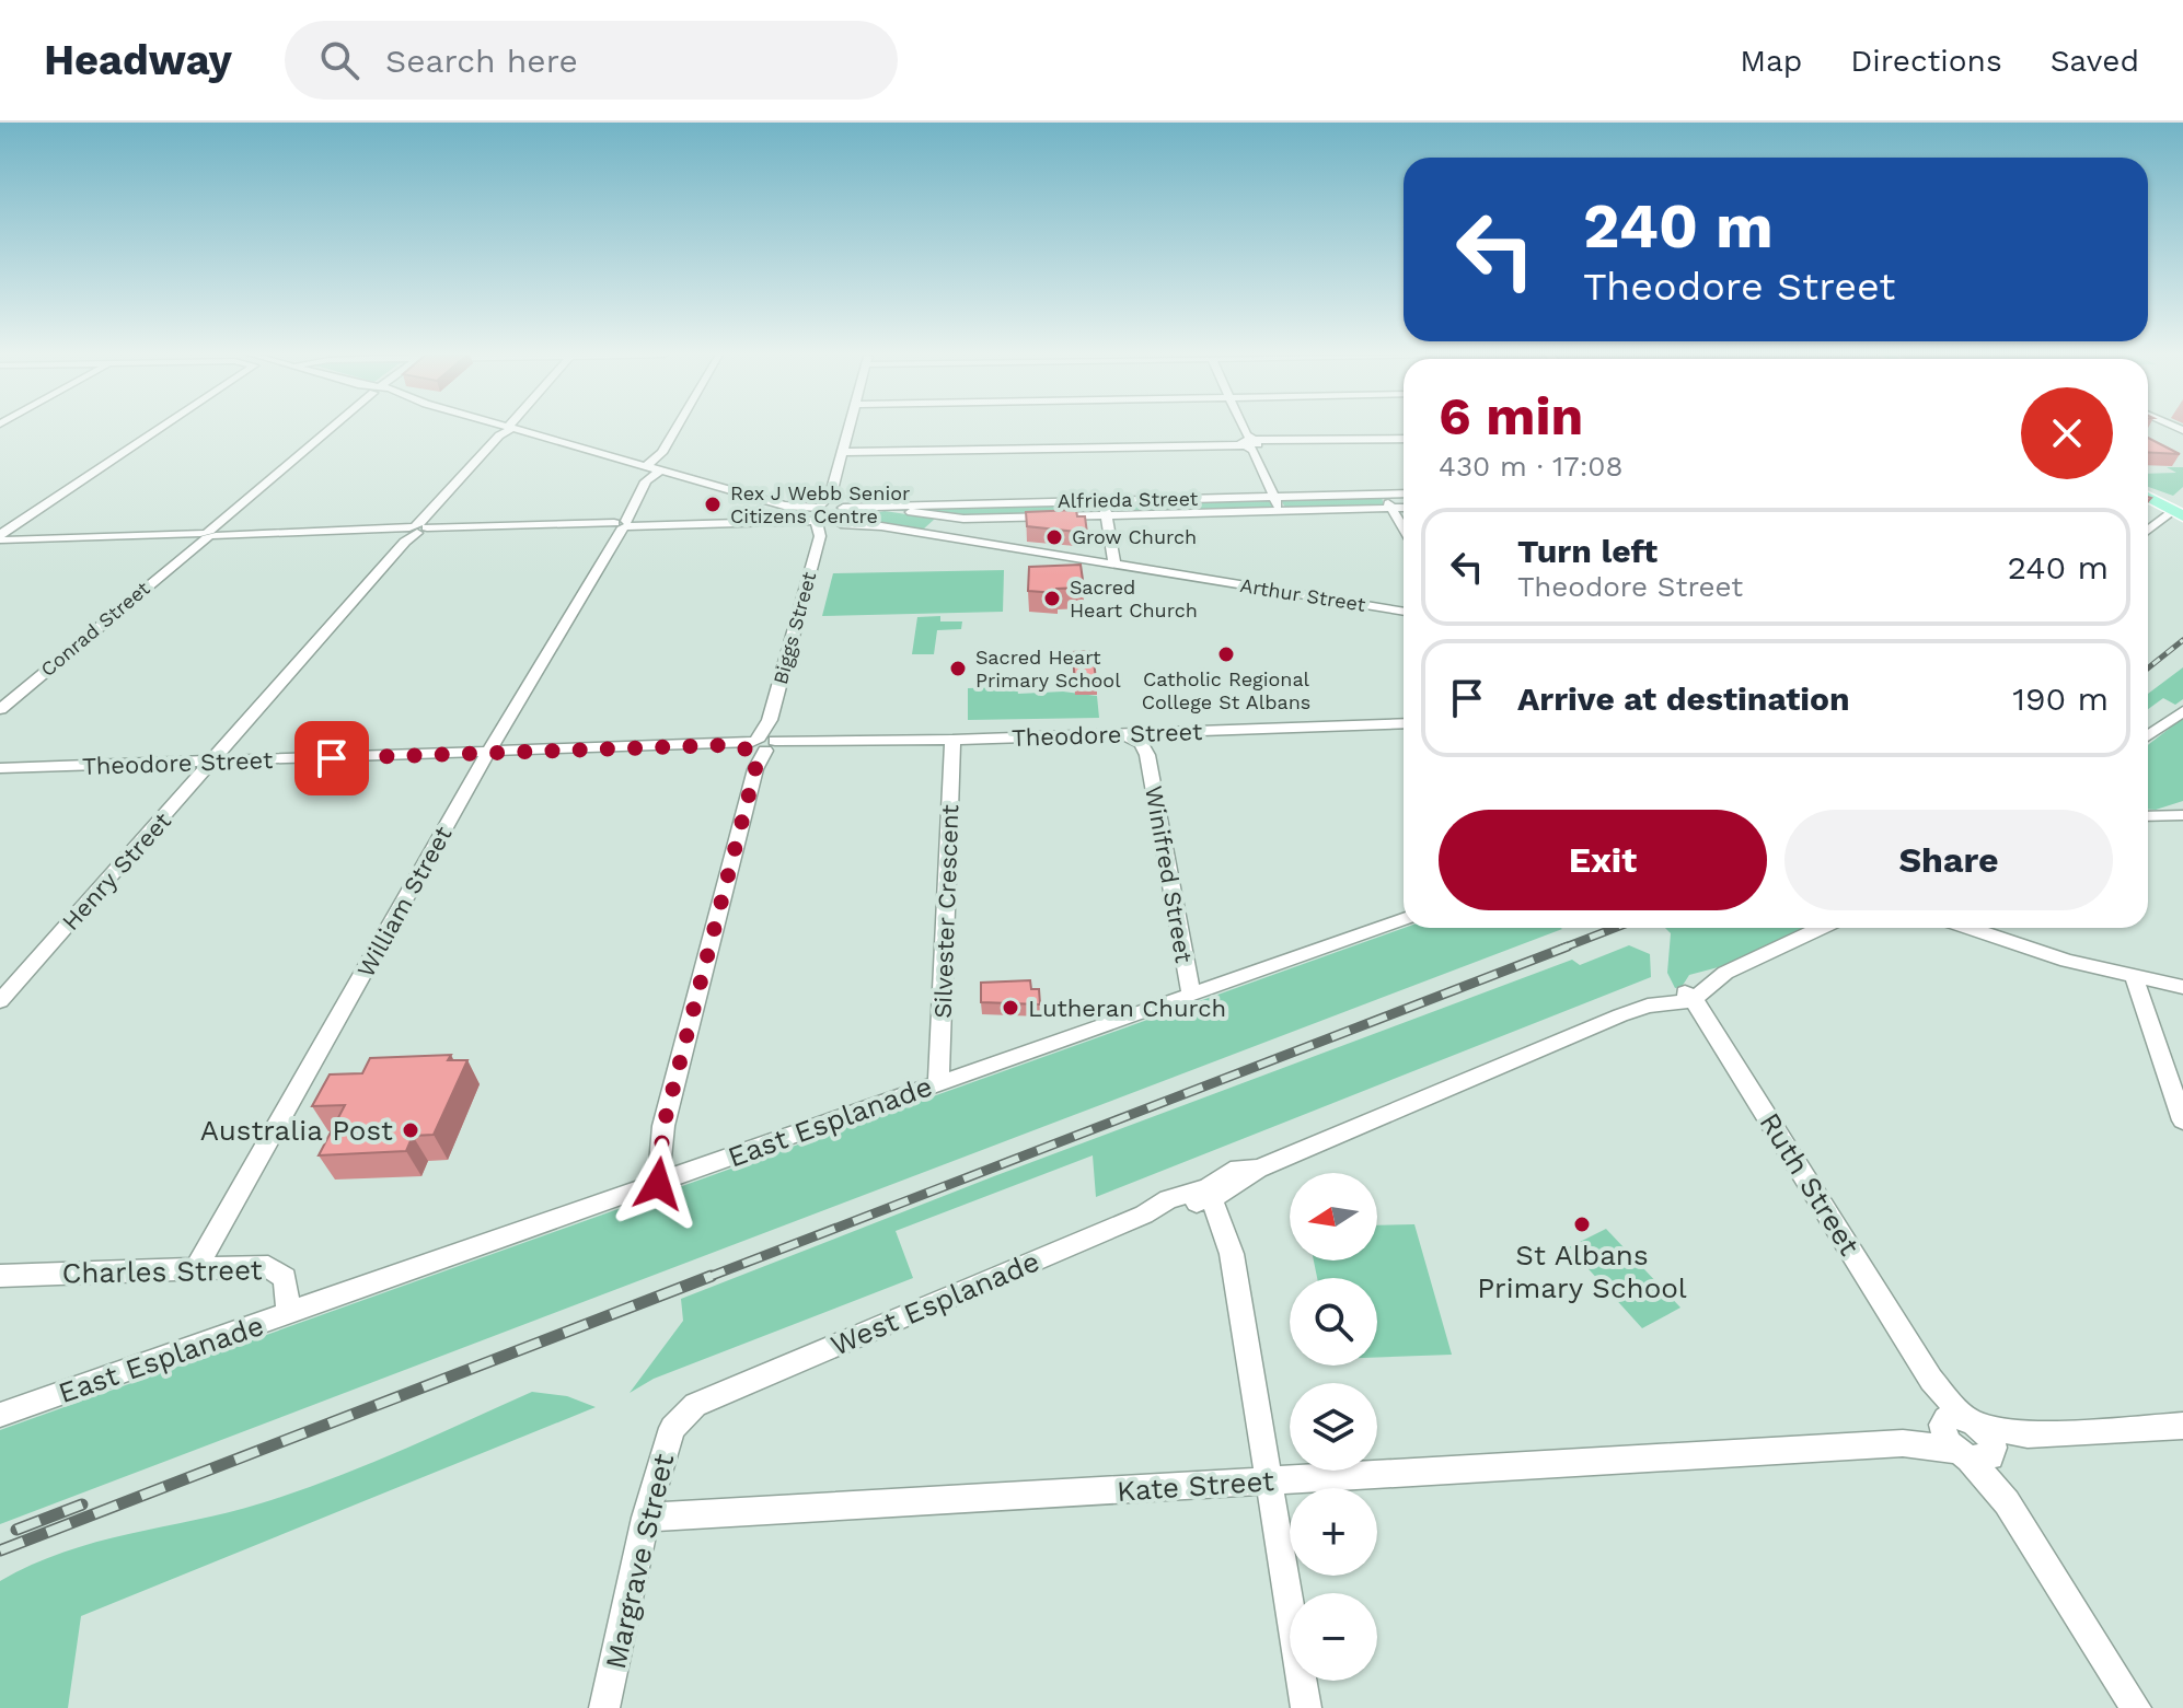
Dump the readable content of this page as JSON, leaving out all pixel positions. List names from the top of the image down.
{
  "streets": {
    "street": [
      "Alfrieda Street",
      "Arthur Street",
      "Biggs Street",
      "Conrad Street",
      "Theodore Street",
      "Henry Street",
      "Winifred Street",
      "William Street",
      "Silvester Crescent",
      "East Esplanade",
      "Ruth Street",
      "Charles Street",
      "West Esplanade",
      "Kate Street",
      "Margrave Street"
    ]
  },
  "crossings": [
    ["Alfrieda Street", "Arthur Street"],
    ["Biggs Street", "Theodore Street"],
    ["Biggs Street", "East Esplanade"],
    ["Theodore Street", "Henry Street"],
    ["Theodore Street", "Winifred Street"],
    ["Theodore Street", "William Street"],
    ["Theodore Street", "Silvester Crescent"],
    ["Winifred Street", "East Esplanade"],
    ["William Street", "Charles Street"],
    ["Silvester Crescent", "East Esplanade"],
    ["East Esplanade", "Charles Street"],
    ["Ruth Street", "West Esplanade"],
    ["Ruth Street", "Kate Street"],
    ["West Esplanade", "Margrave Street"],
    ["Kate Street", "Margrave Street"]
  ],
  "places": [
    "Rex J Webb Senior Citizens Centre",
    "Grow Church",
    "Sacred Heart Church",
    "Catholic Regional College St Albans",
    "Sacred Heart Primary School",
    "Lutheran Church",
    "Australia Post",
    "St Albans Primary School"
  ],
  "north": "left",
  "page": {
    "header": "Headway",
    "search": "Search here",
    "nav": ["Map", "Directions", "Saved"],
    "turn": ["240 m", "Theodore Street"],
    "heading": ["6 min", "430 m · 17:08"],
    "list": [
      {
        "name": "Turn left",
        "note": "Theodore Street",
        "value": "240 m"
      },
      {
        "name": "Arrive at destination",
        "value": "190 m"
      }
    ],
    "buttons": ["Exit", "Share"],
    "map_buttons": ["+", "−"]
  }
}
